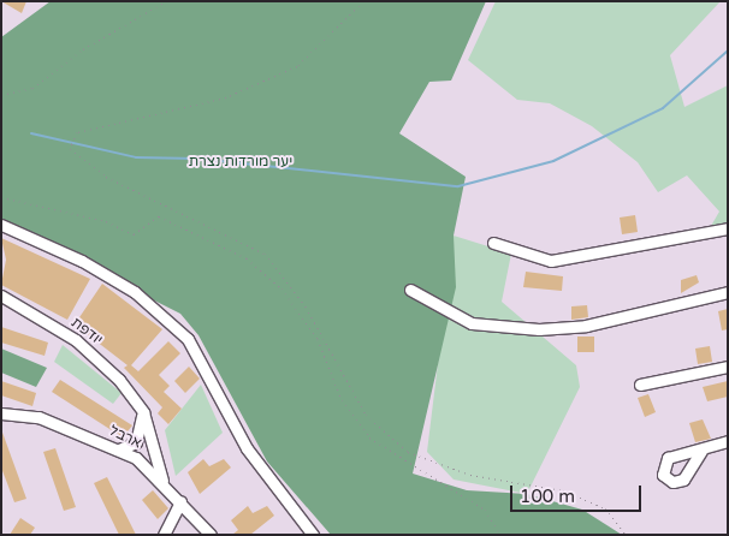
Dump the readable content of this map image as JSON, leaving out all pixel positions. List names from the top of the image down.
{
  "streets": {
    "street": ["יודפת", "ארבל"]
  },
  "crossings": [
    ["יודפת", "ארבל"]
  ],
  "parks": ["יער מורדות נצרת"],
  "scale_bar": "100 m"
}
